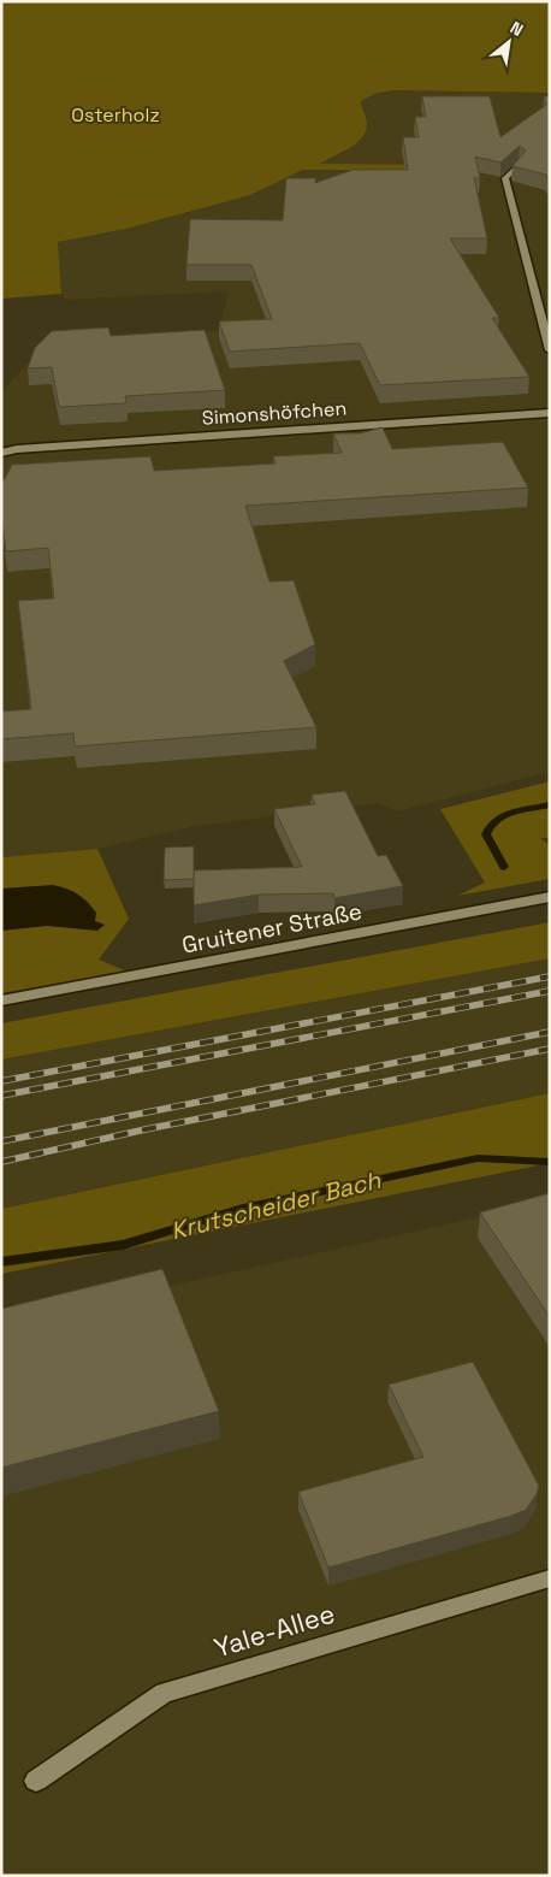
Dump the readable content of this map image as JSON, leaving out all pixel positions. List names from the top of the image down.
{
  "streets": {
    "street": ["Simonshöfchen", "Gruitener Straße", "Yale-Allee"]
  },
  "water": ["Krutscheider Bach"],
  "parks": ["Osterholz"],
  "north": "top right"
}
